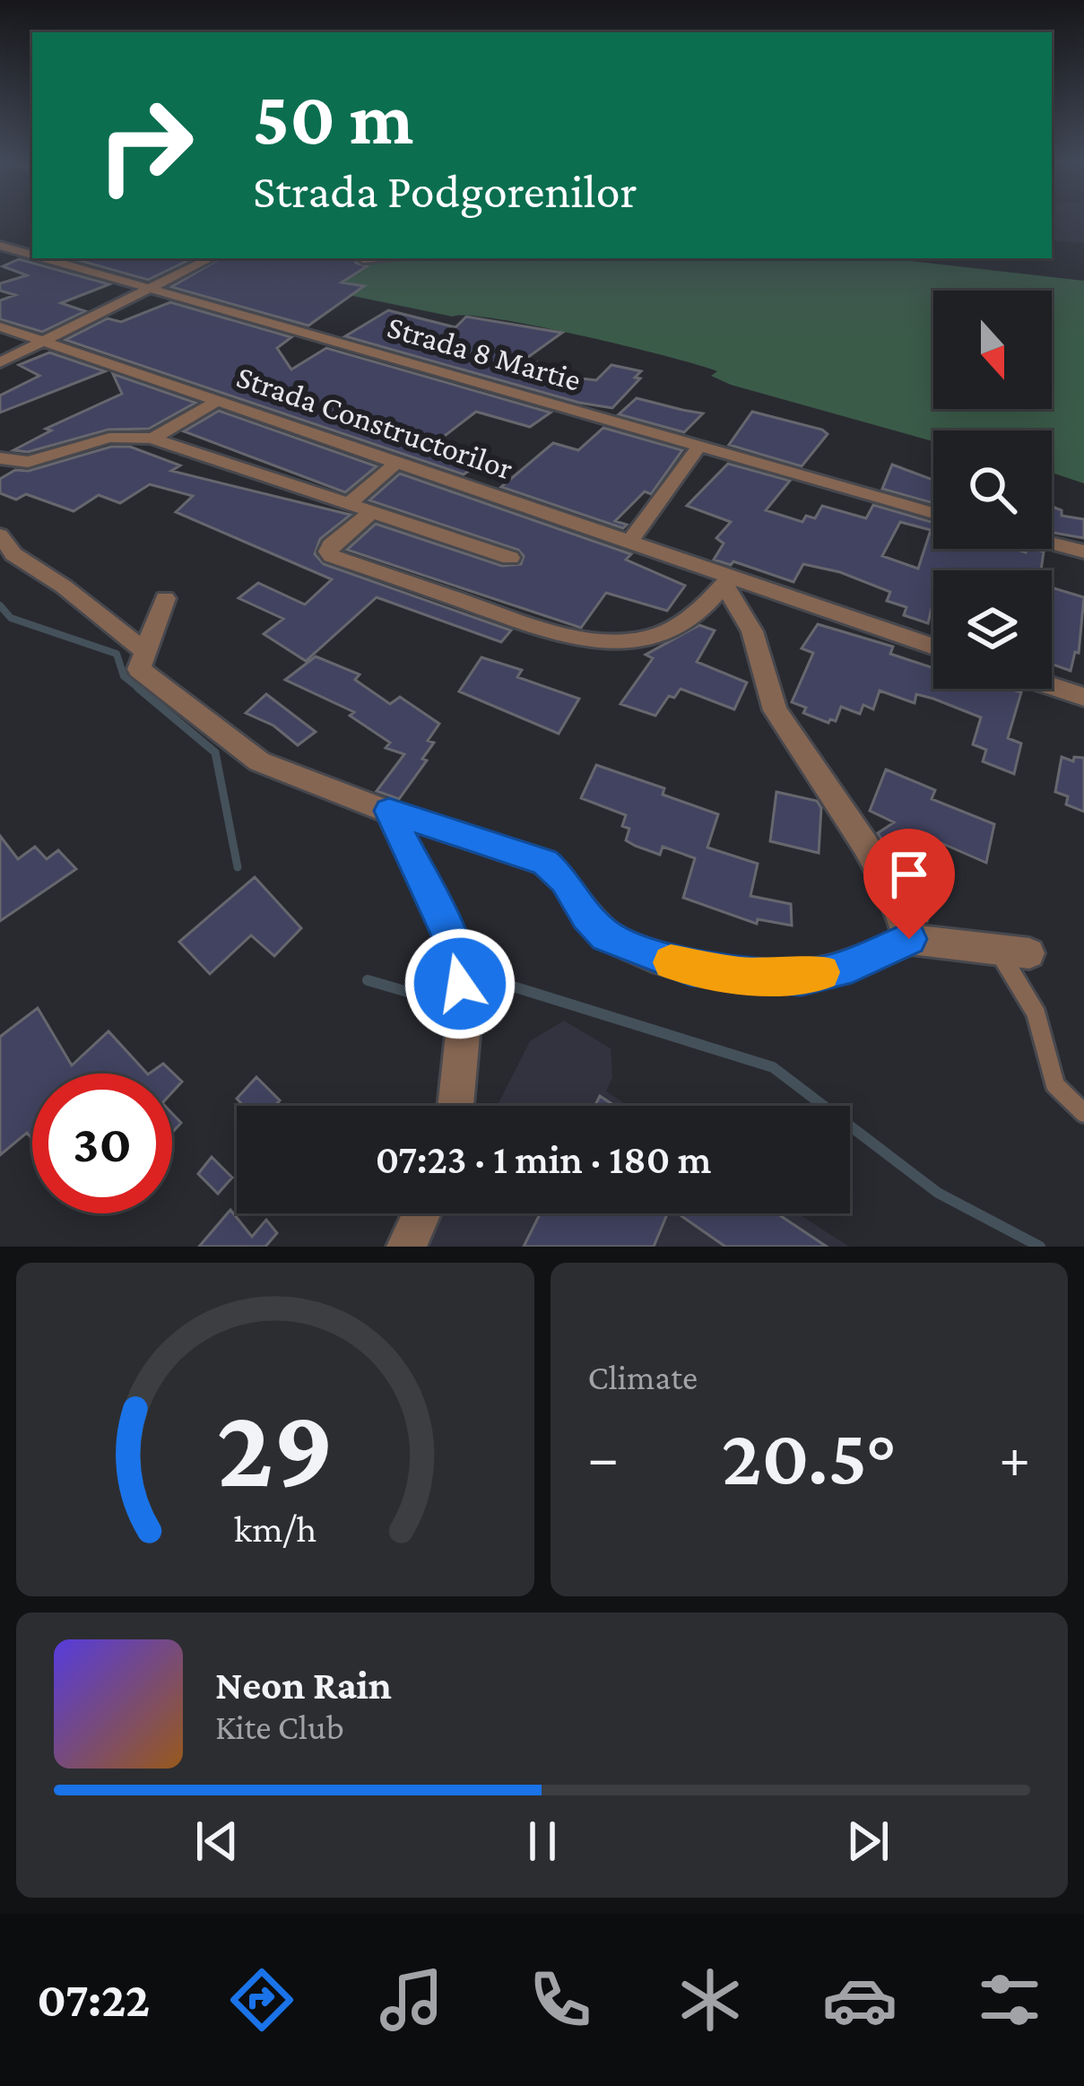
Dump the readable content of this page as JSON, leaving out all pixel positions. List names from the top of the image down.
{
  "streets": {
    "street": ["Strada 8 Martie", "Strada Constructorilor"]
  },
  "north": "bottom",
  "page": {
    "turn": ["50 m", "Strada Podgorenilor"],
    "limit": "30",
    "trip": "07:23 · 1 min · 180 m",
    "tile": "Climate",
    "heat": ["−", "20.5°", "+"],
    "song": ["Neon Rain", "Kite Club"],
    "tabs": "07:22",
    "gauge": ["29", "km/h"]
  }
}
